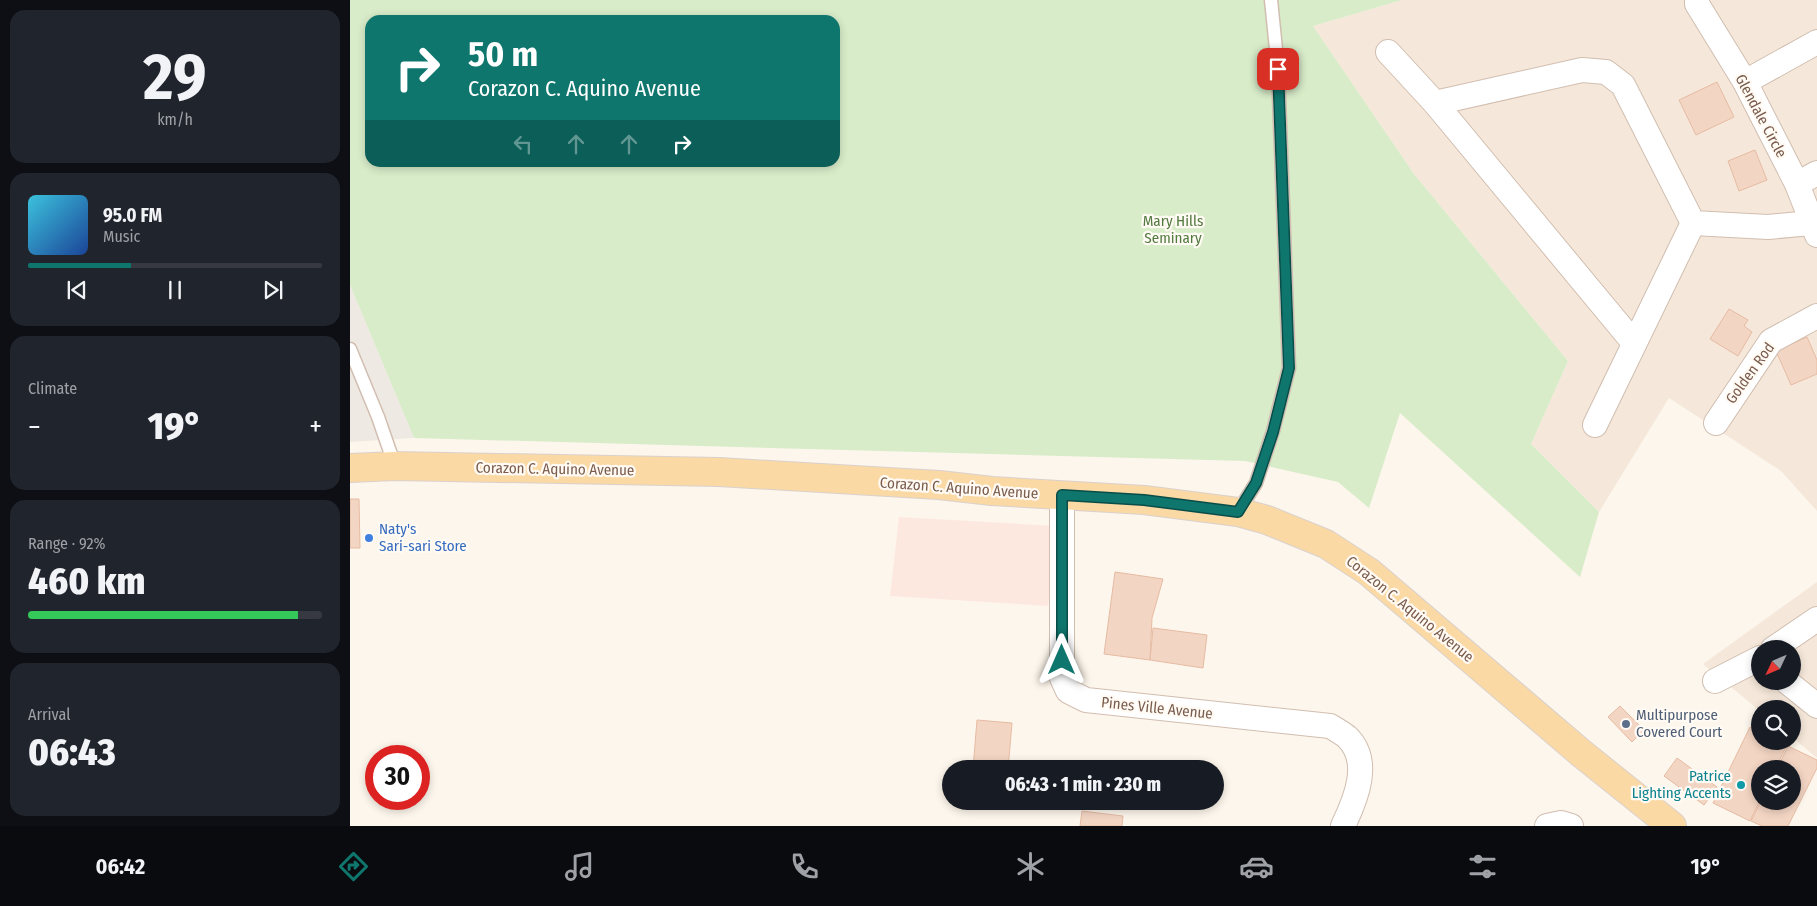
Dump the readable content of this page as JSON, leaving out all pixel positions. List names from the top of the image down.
{
  "streets": {
    "main road": ["Corazon C. Aquino Avenue"],
    "street": ["Glendale Circle", "Golden Rod", "Pines Ville Avenue"]
  },
  "crossings": [
    ["Corazon C. Aquino Avenue", "Pines Ville Avenue"]
  ],
  "parks": ["Mary Hills Seminary"],
  "places": ["Naty's Sari-sari Store", "Multipurpose Covered Court", "Patrice Lighting Accents"],
  "north": "bottom left",
  "page": {
    "tile": [
      ["29", "km/h"],
      "Climate",
      ["Range · 92%", "460 km"],
      ["Arrival", "06:43"]
    ],
    "turn": ["50 m", "Corazon C. Aquino Avenue"],
    "song": ["95.0 FM", "Music"],
    "heat": ["−", "19°", "+"],
    "limit": "30",
    "trip": "06:43 · 1 min · 230 m",
    "tabs": ["06:42", "19°"]
  }
}
